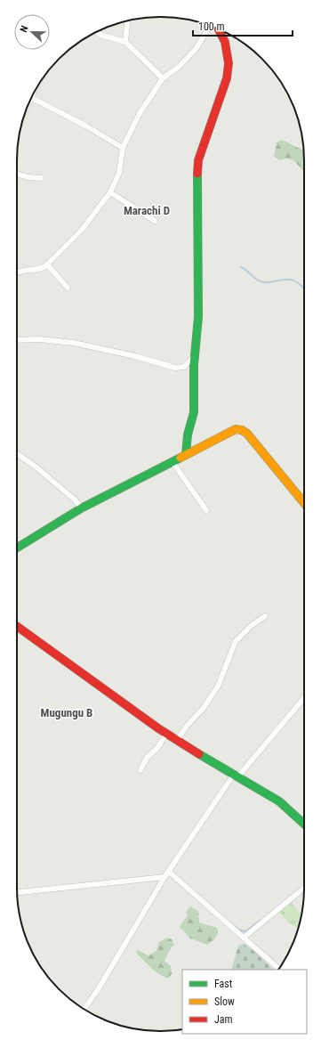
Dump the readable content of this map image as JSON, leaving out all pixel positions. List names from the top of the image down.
{
  "districts": ["Marachi D", "Mugungu B"],
  "legend": ["Fast", "Slow", "Jam"],
  "scale_bar": "100 m",
  "north": "left"
}
